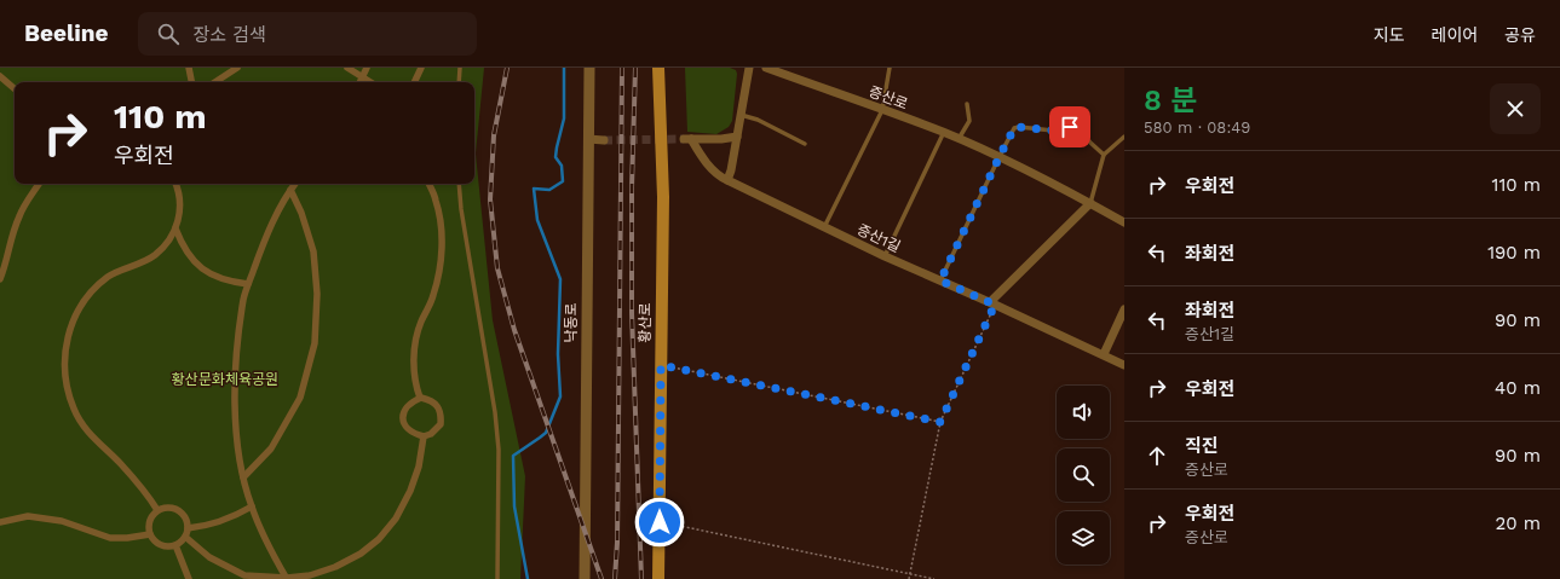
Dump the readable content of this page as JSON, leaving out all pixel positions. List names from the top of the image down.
{
  "streets": {
    "main road": ["황산로"],
    "street": ["증산로", "증산1길", "낙동로"]
  },
  "parks": ["황산문화체육공원"],
  "page": {
    "header": "Beeline",
    "search": "장소 검색",
    "nav": ["지도", "레이어", "공유"],
    "heading": ["8 분", "580 m · 08:49"],
    "turn": ["110 m", "우회전"],
    "list": [
      {
        "name": "우회전",
        "value": "110 m"
      },
      {
        "name": "좌회전",
        "value": "190 m"
      },
      {
        "name": "좌회전",
        "note": "증산1길",
        "value": "90 m"
      },
      {
        "name": "우회전",
        "value": "40 m"
      },
      {
        "name": "직진",
        "note": "증산로",
        "value": "90 m"
      },
      {
        "name": "우회전",
        "note": "증산로",
        "value": "20 m"
      }
    ]
  }
}
